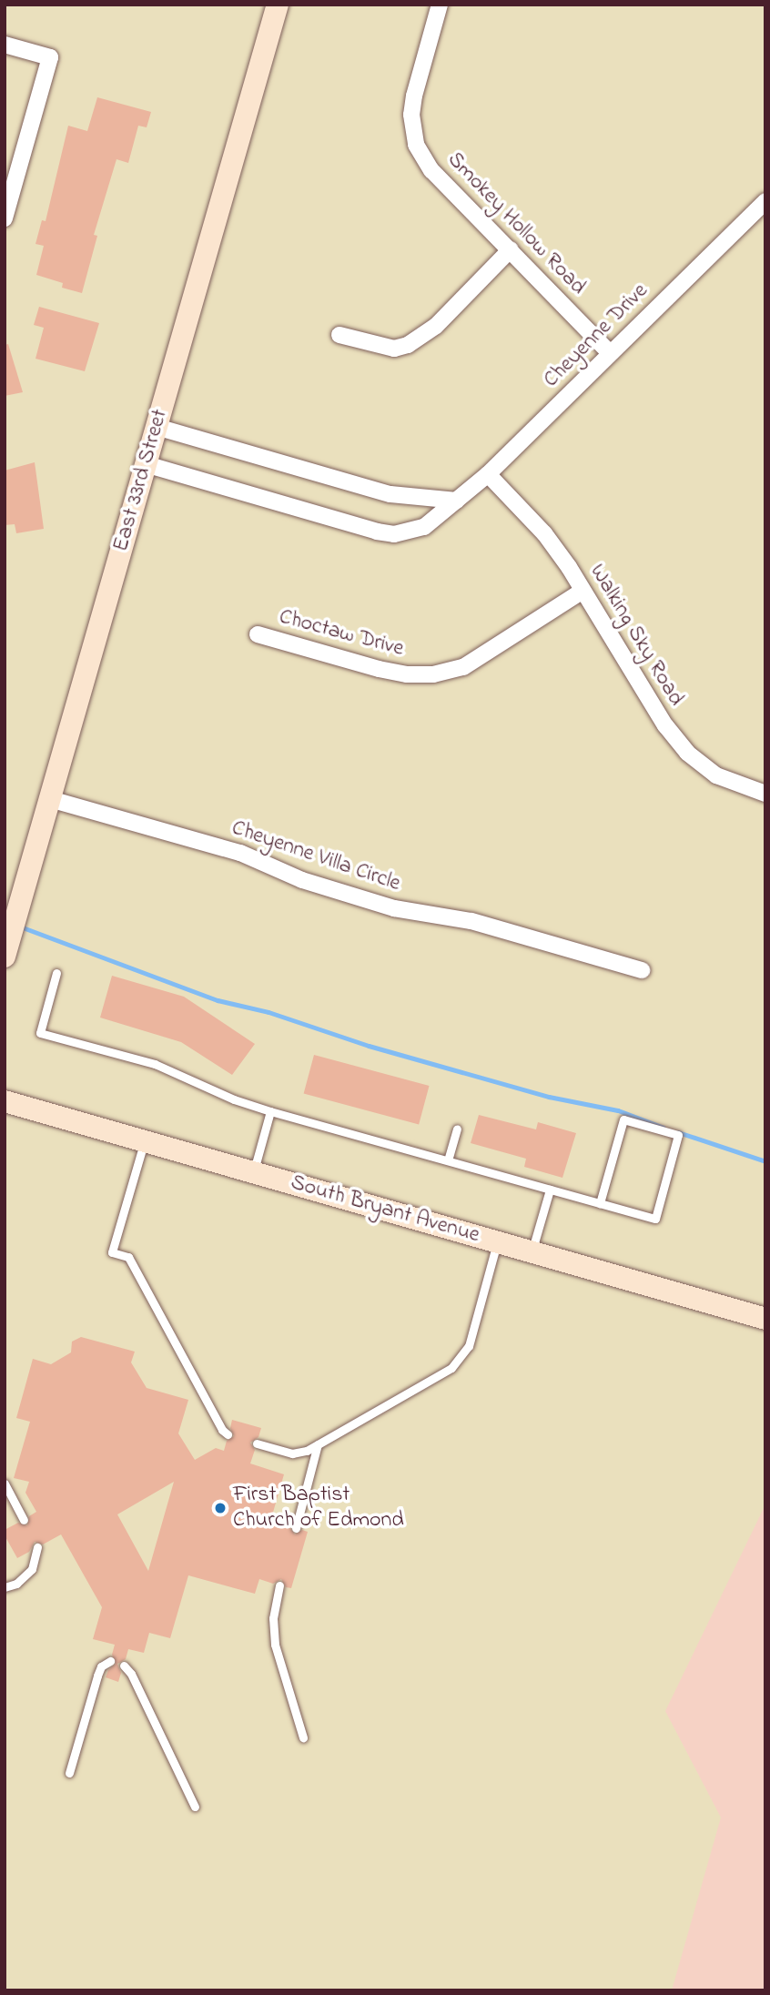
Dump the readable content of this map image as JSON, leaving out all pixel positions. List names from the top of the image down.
{
  "streets": {
    "street": [
      "Smokey Hollow Road",
      "Cheyenne Drive",
      "East 33rd Street",
      "Choctaw Drive",
      "Walking Sky Road",
      "Cheyenne Villa Circle",
      "South Bryant Avenue"
    ]
  },
  "crossings": [
    ["Smokey Hollow Road", "Cheyenne Drive"],
    ["Cheyenne Drive", "East 33rd Street"],
    ["Cheyenne Drive", "Walking Sky Road"],
    ["East 33rd Street", "Cheyenne Villa Circle"],
    ["Choctaw Drive", "Walking Sky Road"]
  ],
  "places": ["First Baptist Church of Edmond"]
}
